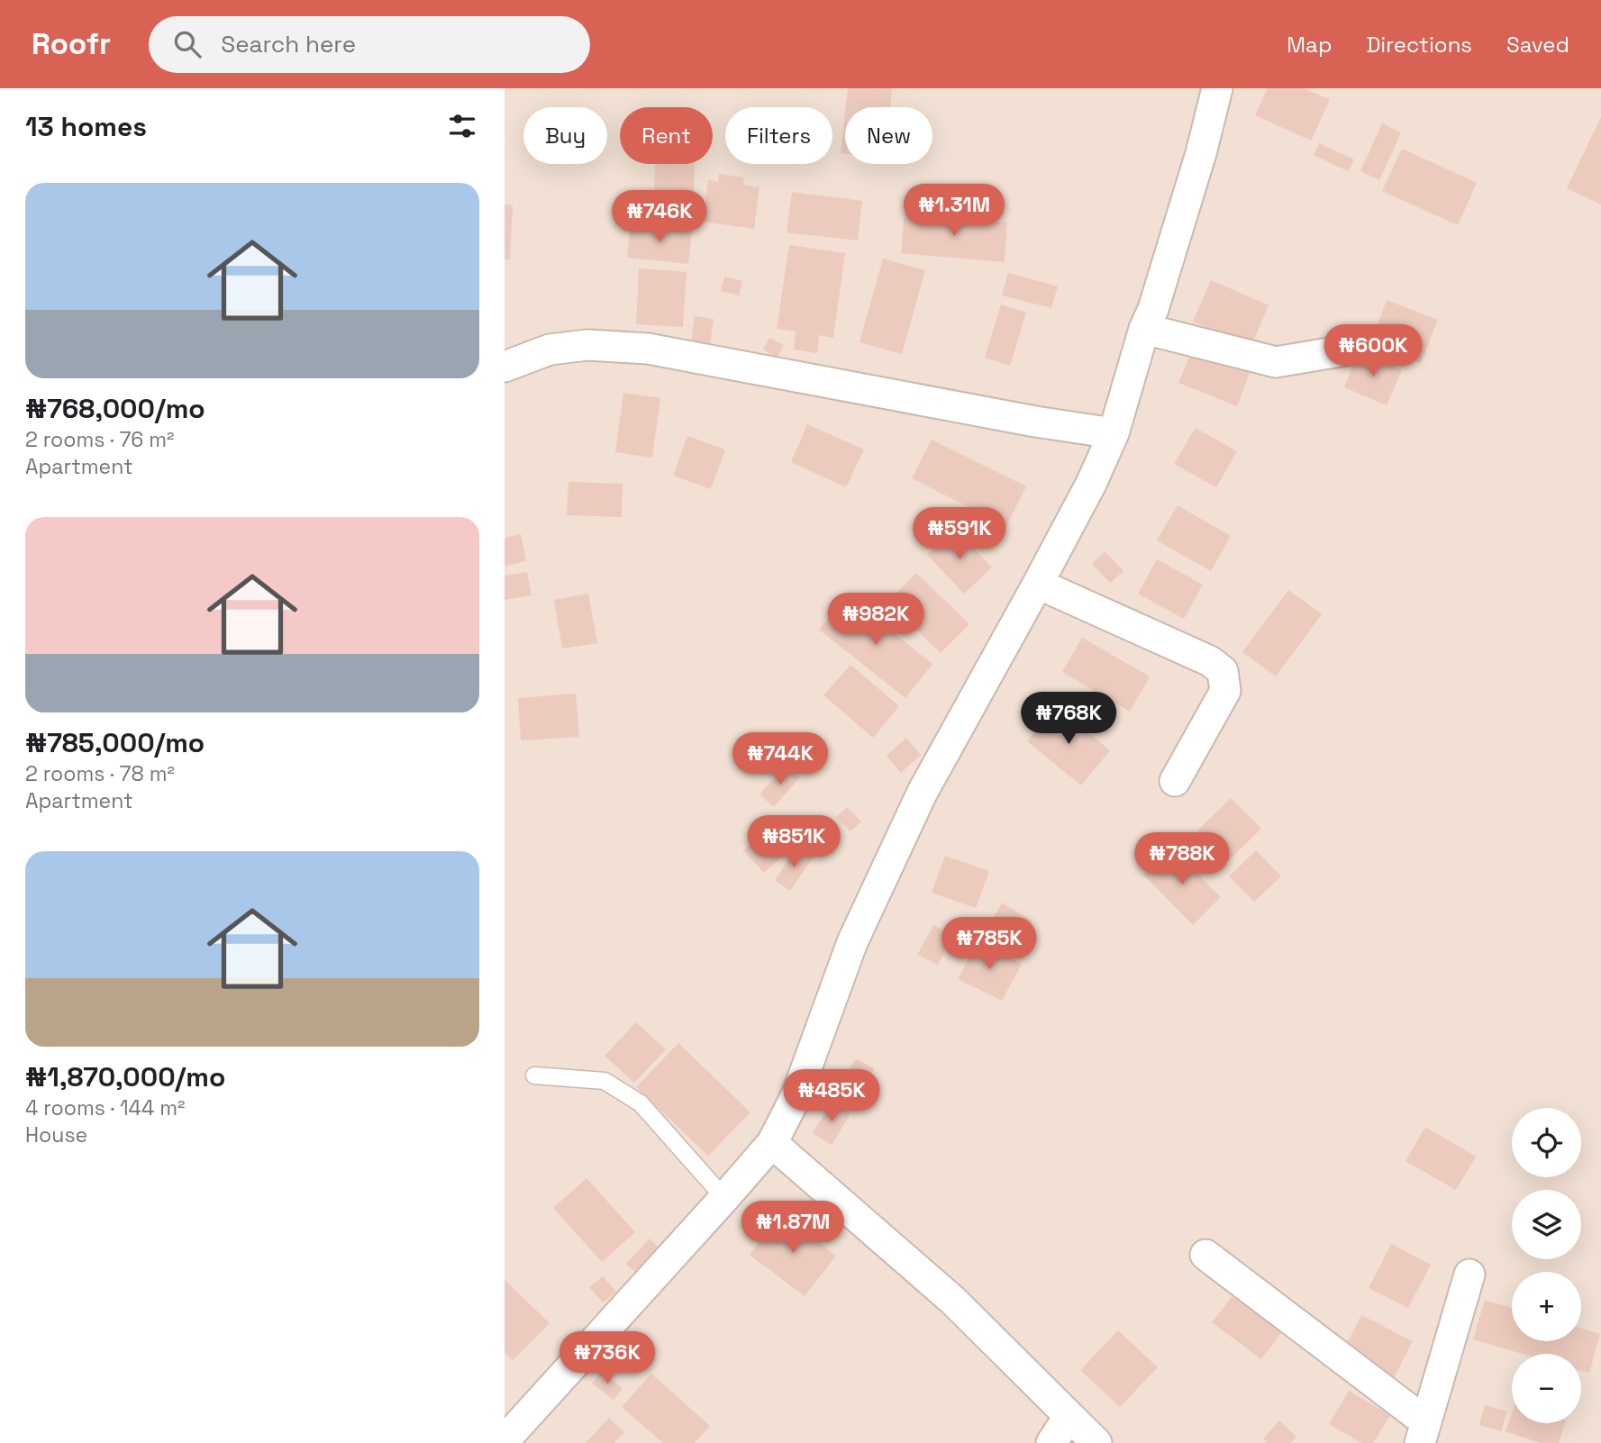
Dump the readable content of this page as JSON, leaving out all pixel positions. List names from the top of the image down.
{
  "page": {
    "header": "Roofr",
    "search": "Search here",
    "nav": ["Map", "Directions", "Saved"],
    "heading": "13 homes",
    "chip": [
      "Buy",
      "Rent",
      "Filters",
      "New"
    ],
    "list": [
      {
        "name": "₦768,000/mo",
        "note": "2 rooms · 76 m² · Apartment"
      },
      {
        "name": "₦785,000/mo",
        "note": "2 rooms · 78 m² · Apartment"
      },
      {
        "name": "₦1,870,000/mo",
        "note": "4 rooms · 144 m² · House"
      }
    ],
    "price": [
      "₦1.31M",
      "₦746K",
      "₦600K",
      "₦591K",
      "₦982K",
      "₦768K",
      "₦744K",
      "₦851K",
      "₦788K",
      "₦785K",
      "₦485K",
      "₦1.87M",
      "₦736K"
    ],
    "map_buttons": ["+", "−"]
  }
}
